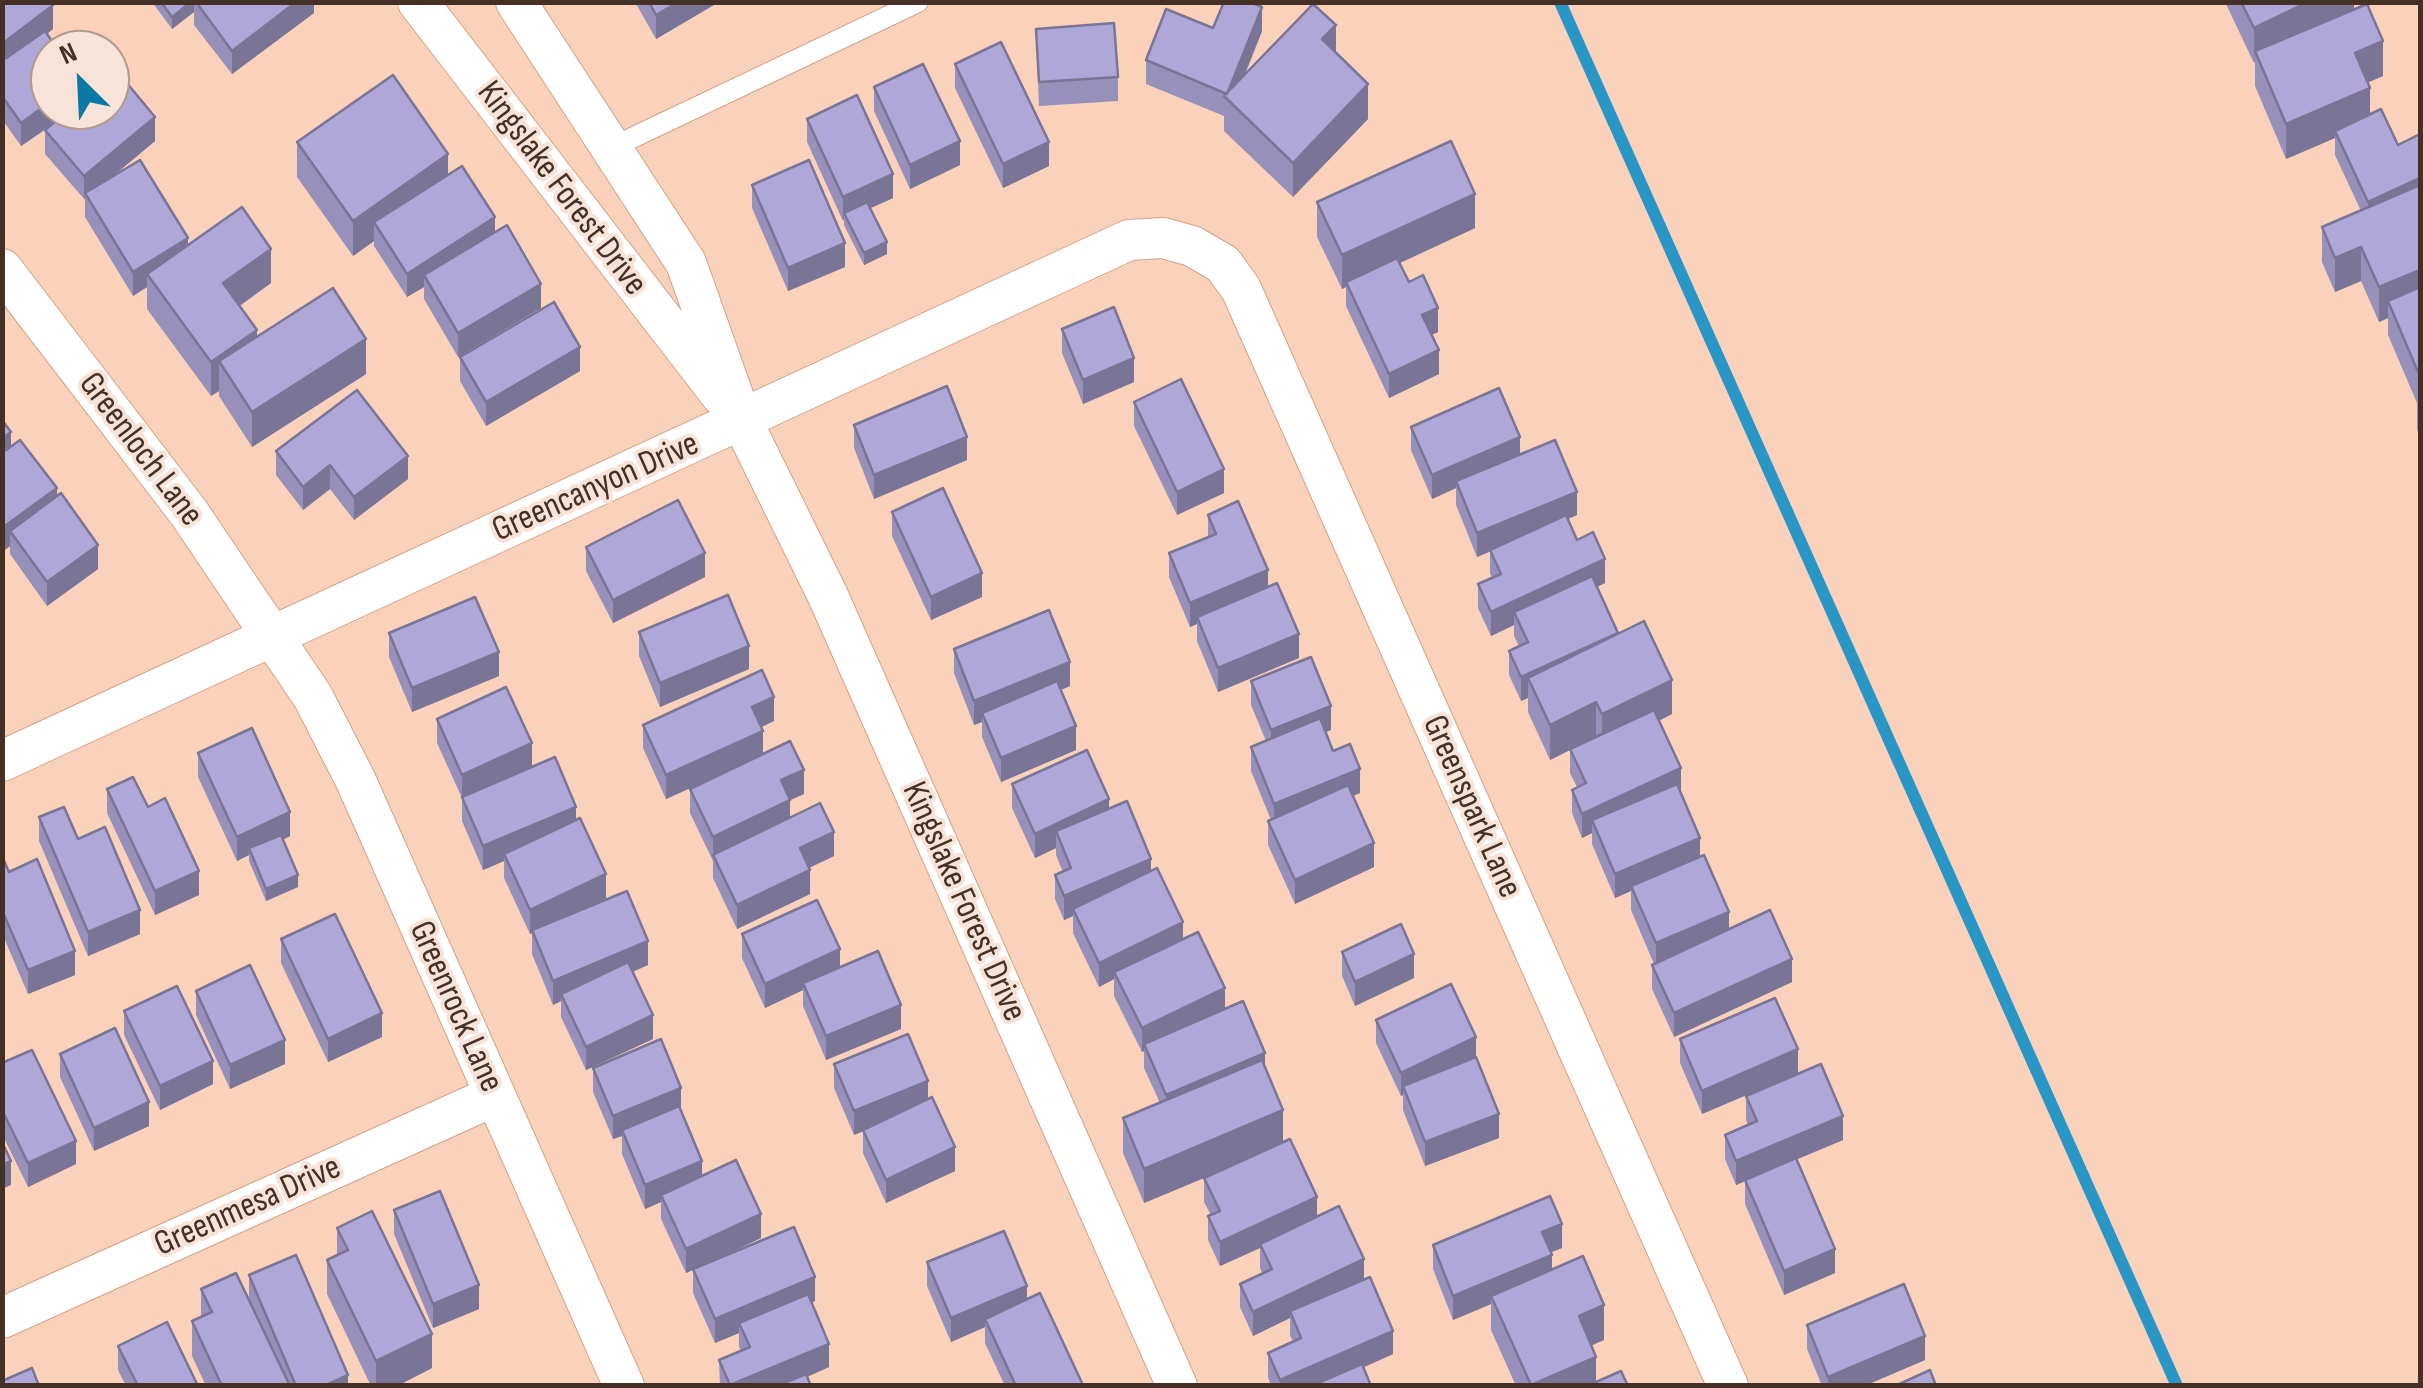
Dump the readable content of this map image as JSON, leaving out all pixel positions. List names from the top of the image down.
{
  "streets": {
    "street": [
      "Kingslake Forest Drive",
      "Greenloch Lane",
      "Greencanyon Drive",
      "Greenspark Lane",
      "Greenrock Lane",
      "Greenmesa Drive"
    ]
  },
  "crossings": [
    ["Kingslake Forest Drive", "Greencanyon Drive"],
    ["Greenloch Lane", "Greencanyon Drive"],
    ["Greenloch Lane", "Greenrock Lane"],
    ["Greencanyon Drive", "Greenspark Lane"],
    ["Greencanyon Drive", "Greenrock Lane"],
    ["Greenrock Lane", "Greenmesa Drive"]
  ],
  "north": "top left"
}
